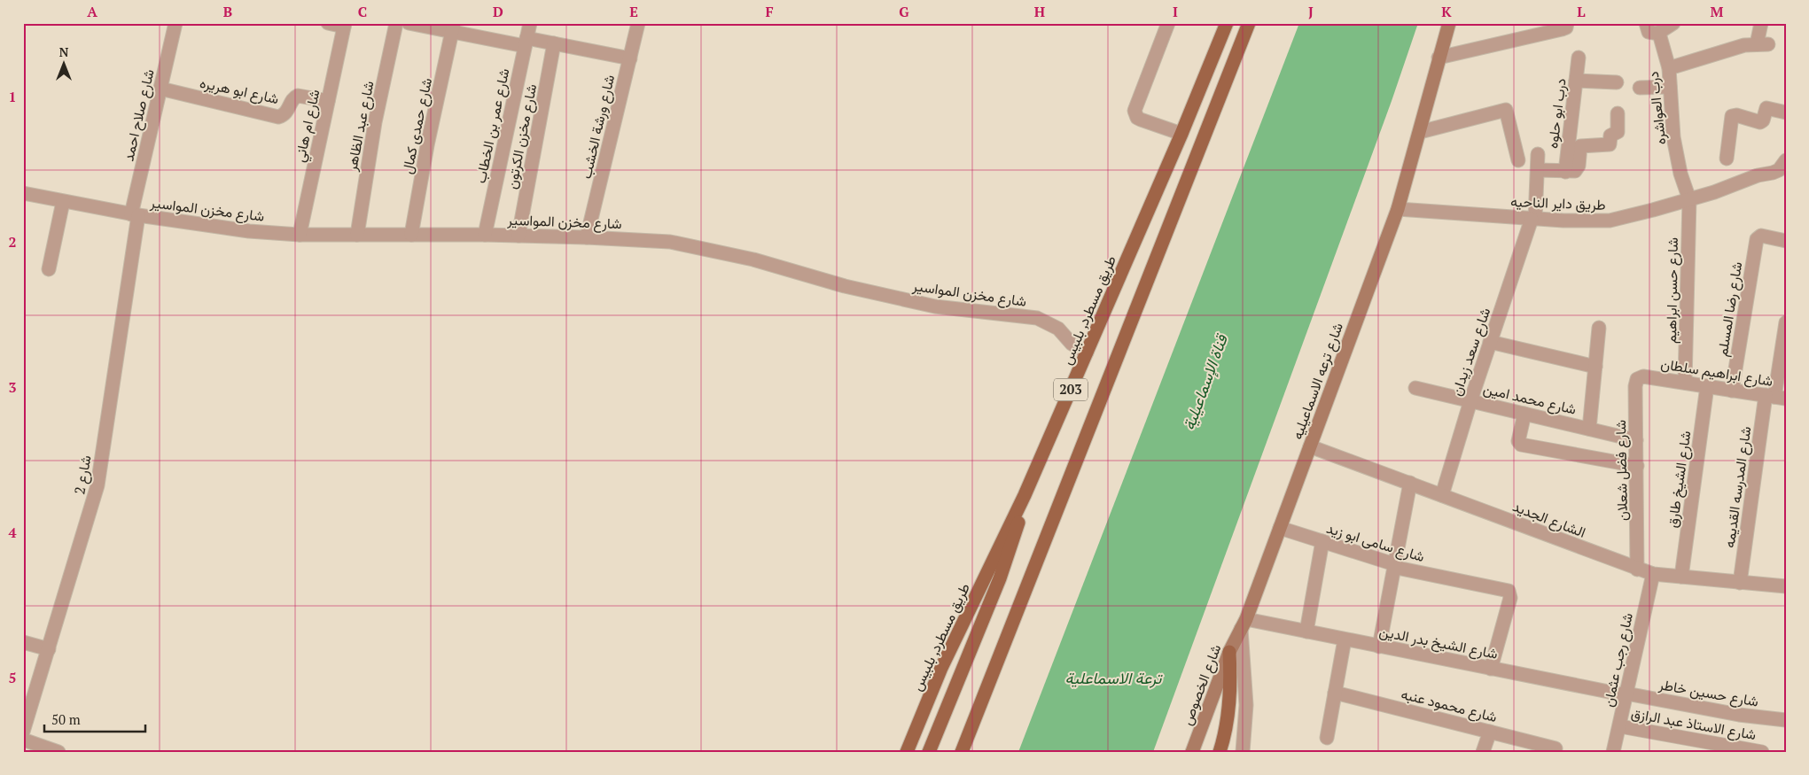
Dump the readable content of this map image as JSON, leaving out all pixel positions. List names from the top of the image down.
{
  "streets": {
    "main road": [
      "طريق مسطرد, بلبيس",
      "شارع ترعه الاسماعيليه",
      "203",
      "شارع الخصوص"
    ],
    "street": [
      "شارع ابو هريره",
      "درب العواشره",
      "درب ابو حلوه",
      "شارع صلاح احمد",
      "شارع ام هاني",
      "شارع عبد الظاهر",
      "شارع حمدى كمال",
      "شارع عمر بن الخطاب",
      "شارع ورشة الخشب",
      "شارع مخزن الكرتون",
      "طريق داير الناحيه",
      "شارع مخزن المواسير",
      "شارع حسن ابراهيم",
      "شارع رضا المسلم",
      "شارع سعد زيدان",
      "شارع ابراهيم سلطان",
      "شارع محمد امين",
      "شارع فضل شعلان",
      "شارع 2",
      "شارع الشيخ طارق",
      "شارع المدرسه القديمه",
      "الشارع الجديد",
      "شارع سامى ابو زيد",
      "شارع الشيخ بدر الدين",
      "شارع رجب عثمان",
      "شارع حسين خاطر",
      "شارع محمود عنبه",
      "شارع الاستاذ عبد الرازق"
    ]
  },
  "crossings": [
    ["شارع ابو هريره", "شارع صلاح احمد"],
    ["شارع ابو هريره", "شارع ام هاني"],
    ["درب العواشره", "طريق داير الناحيه"],
    ["درب العواشره", "شارع حسن ابراهيم"],
    ["شارع صلاح احمد", "شارع مخزن المواسير"],
    ["شارع صلاح احمد", "شارع 2"],
    ["شارع ام هاني", "شارع مخزن المواسير"],
    ["شارع عبد الظاهر", "شارع مخزن المواسير"],
    ["شارع حمدى كمال", "شارع مخزن المواسير"],
    ["شارع عمر بن الخطاب", "شارع مخزن المواسير"],
    ["شارع ورشة الخشب", "شارع مخزن المواسير"],
    ["شارع مخزن الكرتون", "شارع مخزن المواسير"],
    ["طريق داير الناحيه", "شارع حسن ابراهيم"],
    ["طريق داير الناحيه", "شارع سعد زيدان"],
    ["طريق داير الناحيه", "شارع ترعه الاسماعيليه"],
    ["شارع مخزن المواسير", "طريق مسطرد, بلبيس"],
    ["شارع مخزن المواسير", "شارع 2"],
    ["شارع حسن ابراهيم", "شارع ابراهيم سلطان"],
    ["شارع رضا المسلم", "شارع ابراهيم سلطان"],
    ["شارع سعد زيدان", "شارع محمد امين"],
    ["شارع سعد زيدان", "الشارع الجديد"],
    ["شارع ابراهيم سلطان", "شارع فضل شعلان"],
    ["شارع ابراهيم سلطان", "شارع الشيخ طارق"],
    ["شارع ابراهيم سلطان", "شارع المدرسه القديمه"],
    ["شارع ترعه الاسماعيليه", "الشارع الجديد"],
    ["شارع ترعه الاسماعيليه", "شارع سامى ابو زيد"],
    ["شارع ترعه الاسماعيليه", "شارع الشيخ بدر الدين"],
    ["شارع ترعه الاسماعيليه", "شارع الخصوص"],
    ["شارع محمد امين", "شارع فضل شعلان"],
    ["شارع فضل شعلان", "الشارع الجديد"],
    ["شارع الشيخ طارق", "الشارع الجديد"],
    ["شارع المدرسه القديمه", "الشارع الجديد"],
    ["الشارع الجديد", "شارع رجب عثمان"],
    ["شارع سامى ابو زيد", "شارع الشيخ بدر الدين"],
    ["شارع الشيخ بدر الدين", "شارع رجب عثمان"],
    ["شارع الشيخ بدر الدين", "شارع الخصوص"],
    ["شارع الشيخ بدر الدين", "شارع حسين خاطر"],
    ["شارع رجب عثمان", "شارع حسين خاطر"],
    ["شارع رجب عثمان", "شارع الاستاذ عبد الرازق"]
  ],
  "water": ["قناة الإسماعيلية", "ترعة الاسماعلية"],
  "scale_bar": "50 m",
  "north": "top",
  "grid": {
    "columns": [
      "A",
      "B",
      "C",
      "D",
      "E",
      "F",
      "G",
      "H",
      "I",
      "J",
      "K",
      "L",
      "M"
    ],
    "rows": [
      "1",
      "2",
      "3",
      "4",
      "5"
    ]
  }
}
